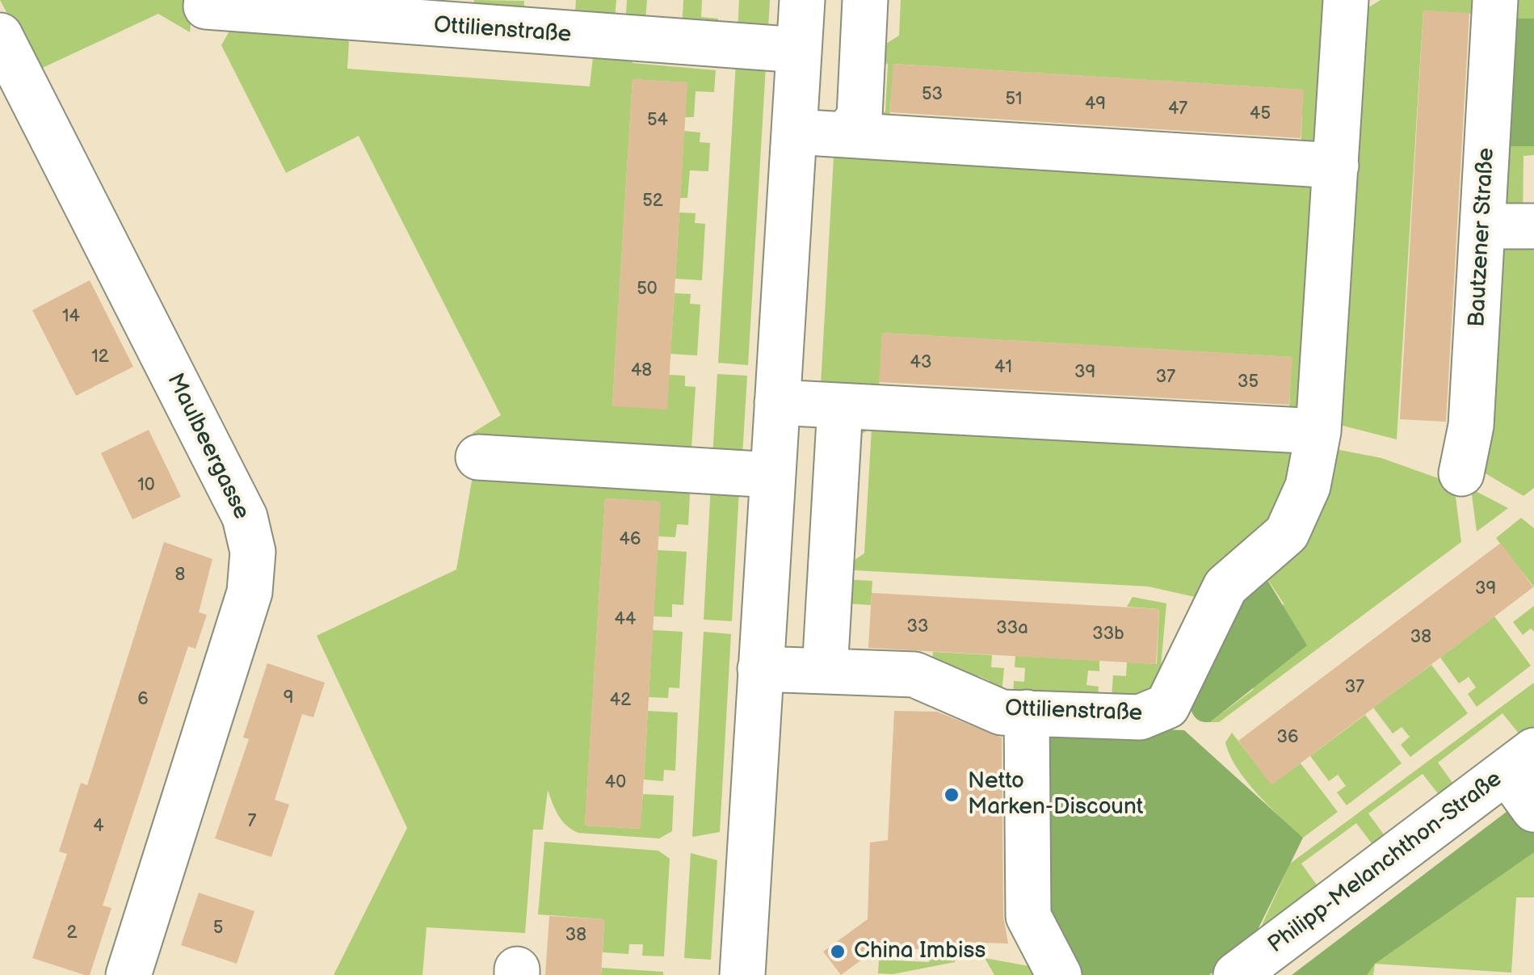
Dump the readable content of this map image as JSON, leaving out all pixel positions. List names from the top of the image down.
{
  "streets": {
    "street": [
      "Ottilienstraße",
      "Bautzener Straße",
      "Maulbeergasse",
      "Philipp-Melanchthon-Straße"
    ]
  },
  "places": ["Netto Marken-Discount", "China Imbiss"],
  "house_numbers": [
    "53",
    "51",
    "49",
    "47",
    "45",
    "54",
    "52",
    "50",
    "14",
    "12",
    "43",
    "41",
    "48",
    "39",
    "37",
    "35",
    "10",
    "46",
    "8",
    "39",
    "44",
    "33",
    "33a",
    "33b",
    "38",
    "37",
    "9",
    "6",
    "42",
    "36",
    "40",
    "7",
    "4",
    "5",
    "2",
    "38"
  ]
}
